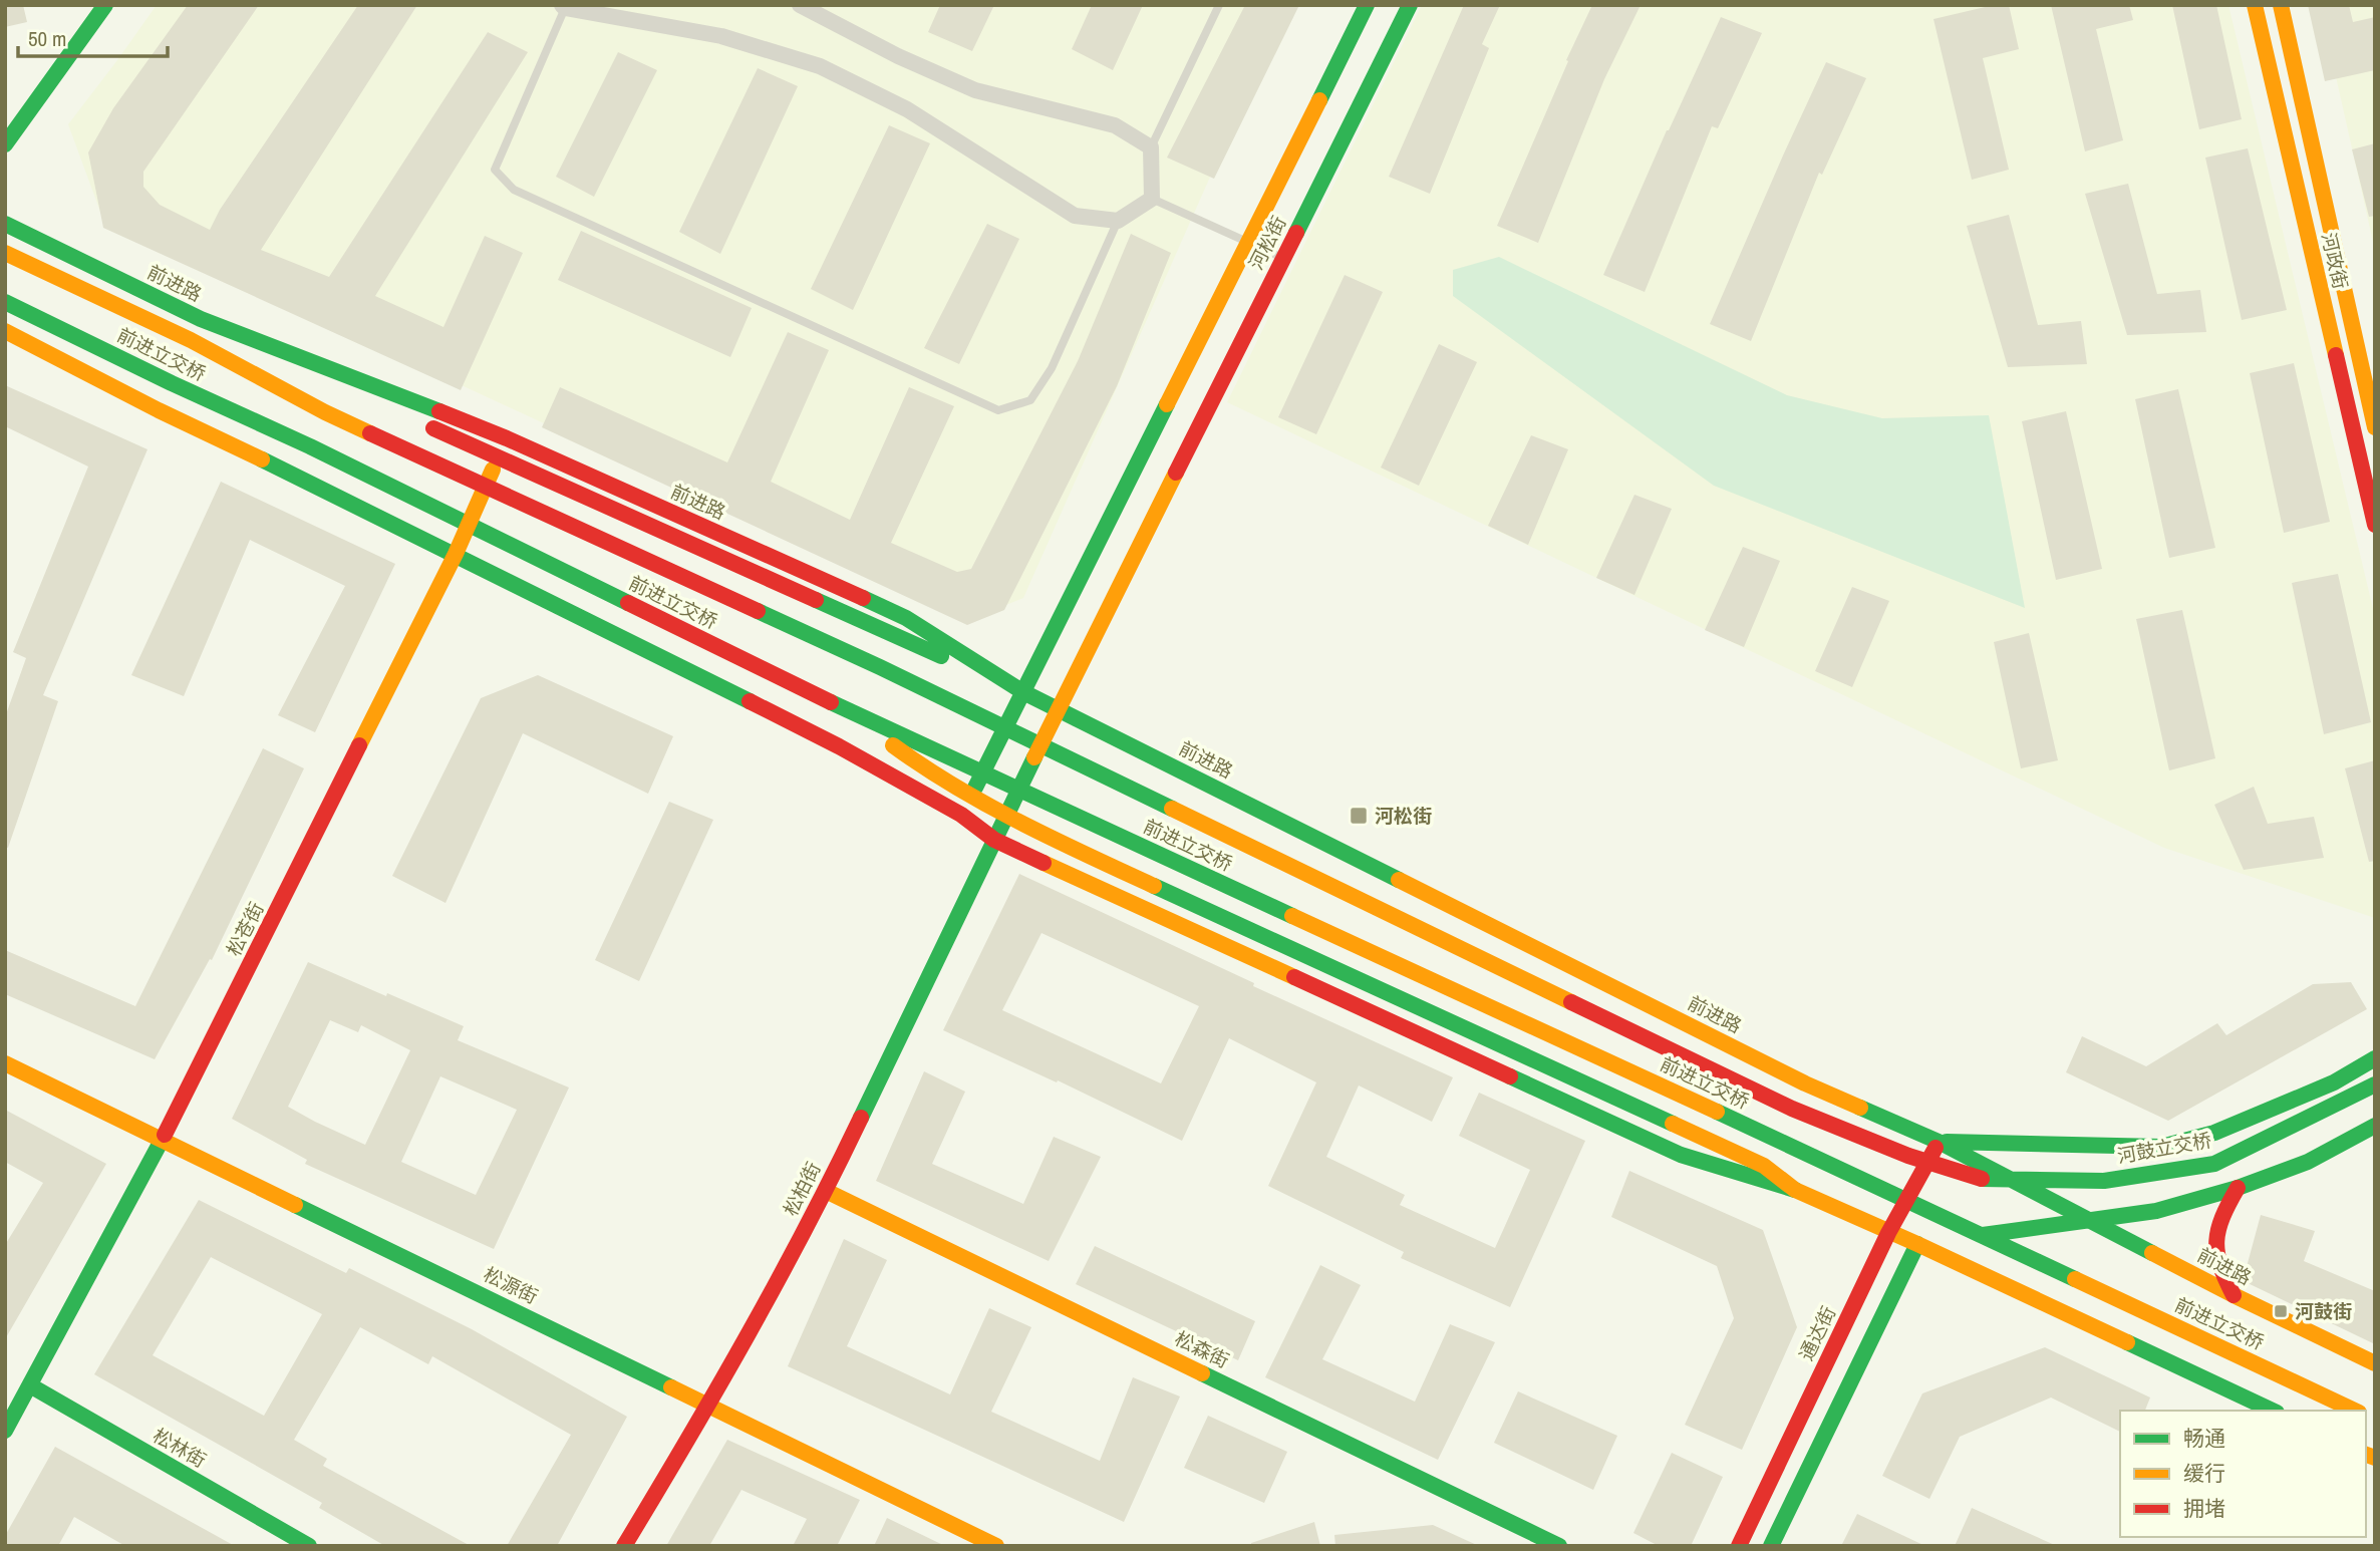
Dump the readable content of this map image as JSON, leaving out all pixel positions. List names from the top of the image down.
{
  "streets": {
    "main road": [
      "河松街",
      "河政街",
      "前进路",
      "前进立交桥",
      "松苍街",
      "河鼓立交桥",
      "松柏街",
      "松源街",
      "通达街",
      "松森街",
      "松林街"
    ]
  },
  "crossings": [
    ["河松街", "前进路"],
    ["河松街", "松柏街"],
    ["前进路", "松苍街"],
    ["前进路", "通达街"],
    ["前进立交桥", "河鼓立交桥"],
    ["松苍街", "松源街"],
    ["松苍街", "松林街"],
    ["松柏街", "松源街"],
    ["松柏街", "松森街"]
  ],
  "places": {
    "transit": ["河松街", "河鼓街"]
  },
  "legend": ["畅通", "缓行", "拥堵"],
  "scale_bar": "50 m"
}
